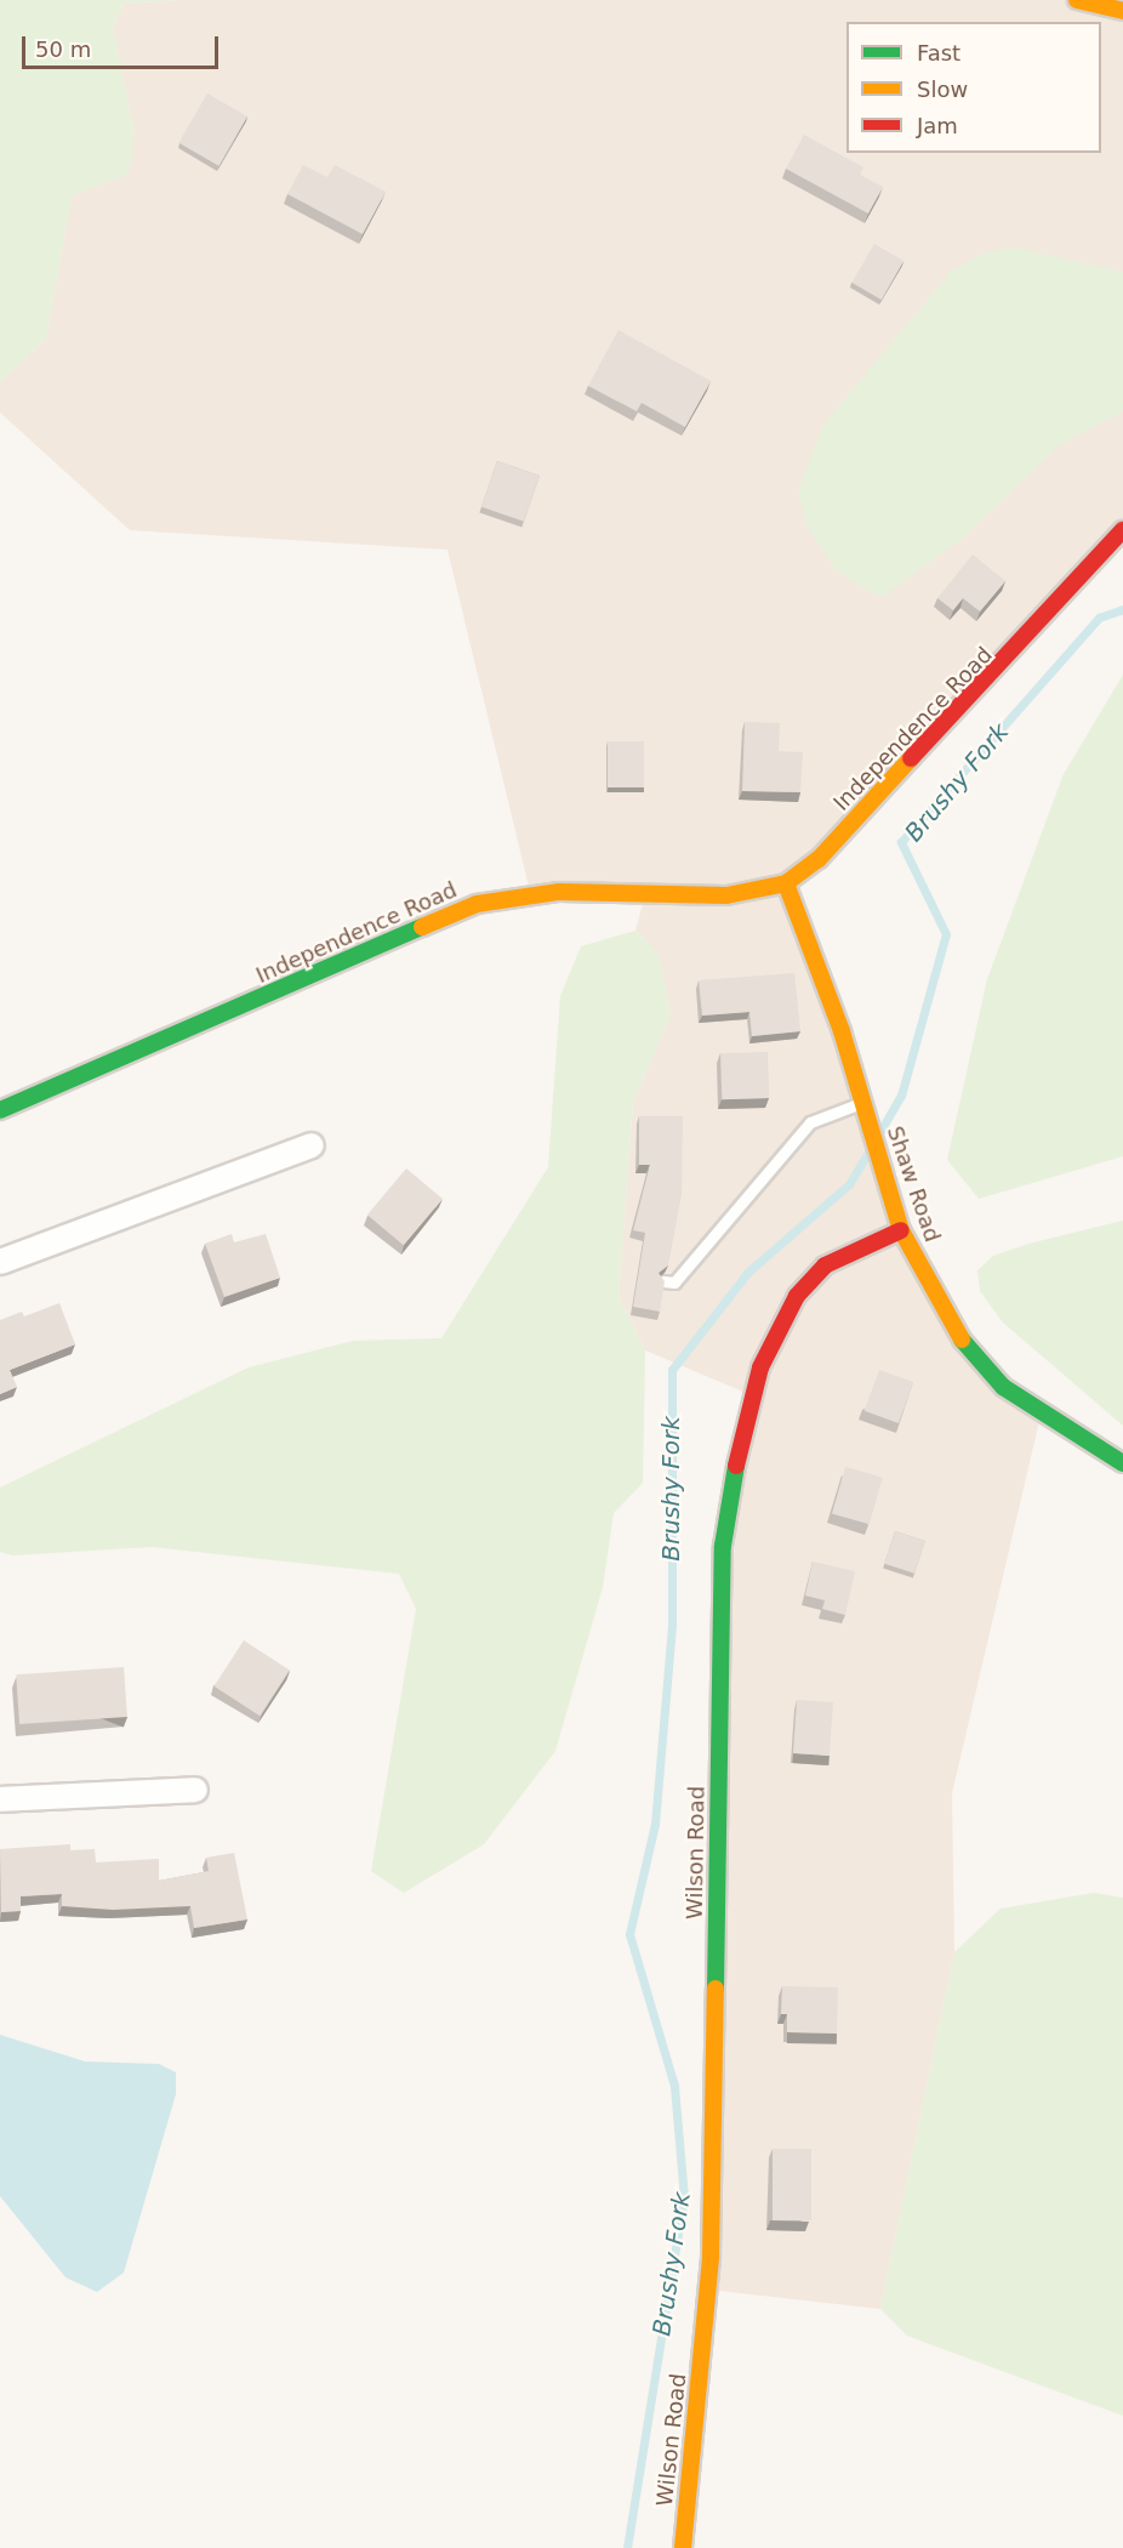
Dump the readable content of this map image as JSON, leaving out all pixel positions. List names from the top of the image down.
{
  "streets": {
    "street": ["Independence Road", "Shaw Road", "Wilson Road"]
  },
  "crossings": [
    ["Independence Road", "Shaw Road"],
    ["Shaw Road", "Wilson Road"]
  ],
  "water": ["Brushy Fork"],
  "legend": ["Fast", "Slow", "Jam"],
  "scale_bar": "50 m"
}
